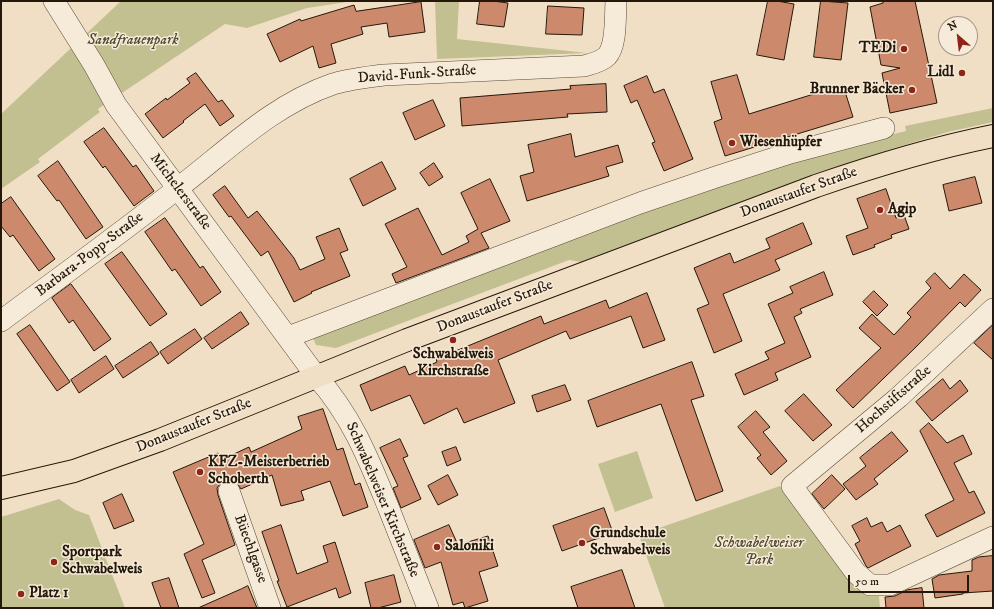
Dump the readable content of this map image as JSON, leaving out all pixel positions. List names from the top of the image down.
{
  "streets": {
    "main road": ["Donaustaufer Straße"],
    "street": [
      "David-Funk-Straße",
      "Michelerstraße",
      "Barbara-Popp-Straße",
      "Hochstiftstraße",
      "Schwabelweiser Kirchstraße",
      "Büechlgasse"
    ]
  },
  "crossings": [
    ["David-Funk-Straße", "Michelerstraße"],
    ["David-Funk-Straße", "Barbara-Popp-Straße"],
    ["Michelerstraße", "Donaustaufer Straße"],
    ["Michelerstraße", "Barbara-Popp-Straße"],
    ["Michelerstraße", "Schwabelweiser Kirchstraße"],
    ["Donaustaufer Straße", "Schwabelweiser Kirchstraße"]
  ],
  "parks": ["Sandfrauenpark", "Schwabelweiser Park"],
  "places": [
    "TEDi",
    "Lidl",
    "Brunner Bäcker",
    "Wiesenhüpfer",
    "Agip",
    "Schwabelweis Kirchstraße",
    "KFZ-Meisterbetrieb Schoberth",
    "Grundschule Schwabelweis",
    "Saloniki",
    "Sportpark Schwabelweis",
    "Platz 1"
  ],
  "scale_bar": "50 m",
  "north": "top left"
}
